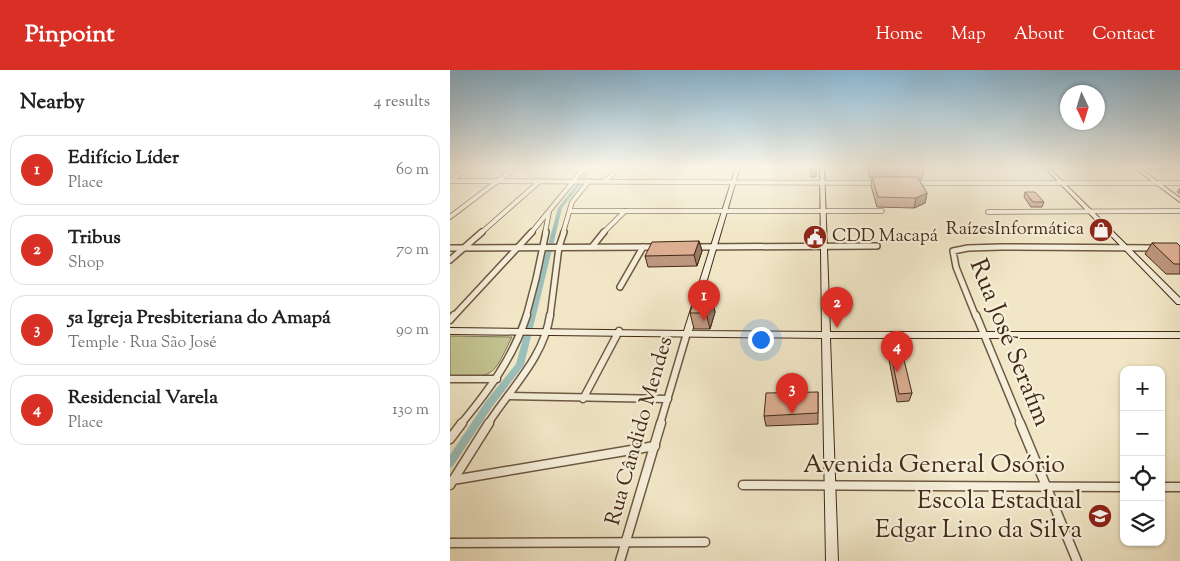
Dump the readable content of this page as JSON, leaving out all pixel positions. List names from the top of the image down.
{
  "streets": {
    "street": ["Rua José Serafim", "Rua Cândido Mendes", "Avenida General Osório"]
  },
  "crossings": [
    ["Rua José Serafim", "Avenida General Osório"]
  ],
  "places": {
    "shop": ["RaízesInformática"],
    "public building": ["CDD Macapá"],
    "school or university": ["Escola Estadual Edgar Lino da Silva"]
  },
  "north": "bottom",
  "page": {
    "header": "Pinpoint",
    "nav": [
      "Home",
      "Map",
      "About",
      "Contact"
    ],
    "heading": ["Nearby", "4 results"],
    "list": [
      {
        "mark": "1",
        "name": "Edifício Líder",
        "note": "Place",
        "value": "60 m"
      },
      {
        "mark": "2",
        "name": "Tribus",
        "note": "Shop",
        "value": "70 m"
      },
      {
        "mark": "3",
        "name": "5a Igreja Presbiteriana do Amapá",
        "note": "Temple · Rua São José",
        "value": "90 m"
      },
      {
        "mark": "4",
        "name": "Residencial Varela",
        "note": "Place",
        "value": "130 m"
      }
    ],
    "pins": [
      "1",
      "2",
      "4",
      "3"
    ],
    "map_buttons": ["+", "−"]
  }
}
